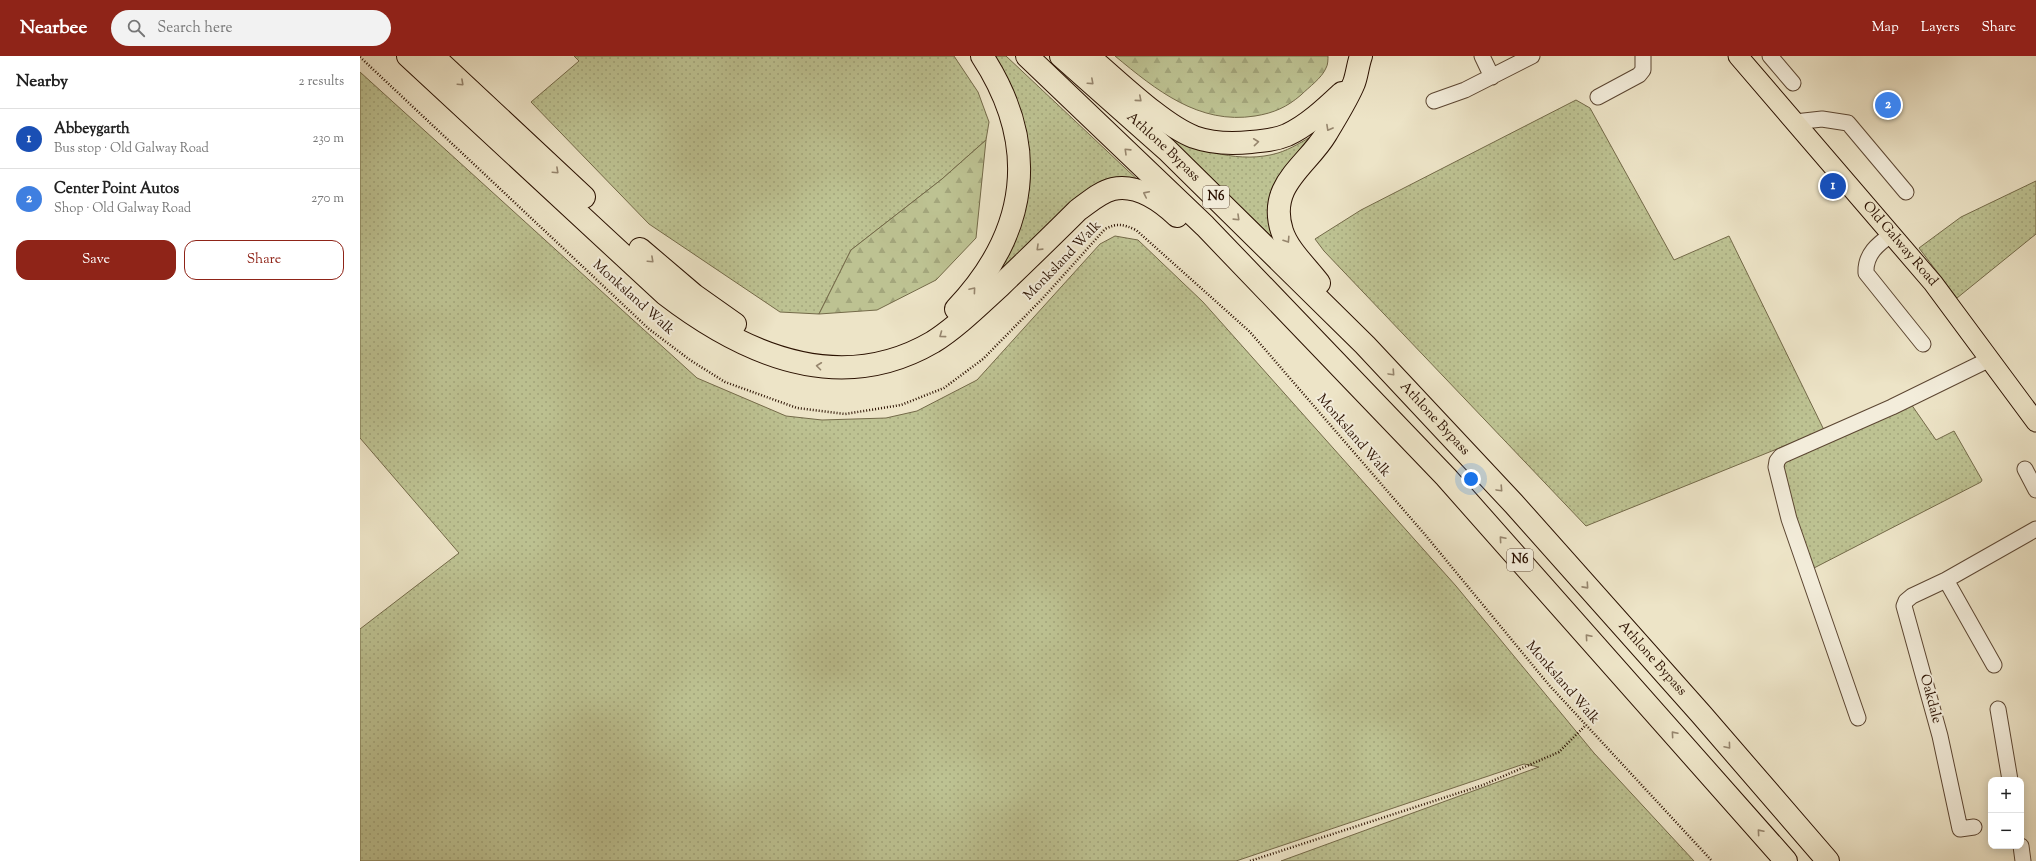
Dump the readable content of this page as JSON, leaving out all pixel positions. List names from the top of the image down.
{
  "streets": {
    "highway": ["Athlone Bypass", "N6"],
    "main road": ["Old Galway Road"],
    "street": ["Oakdale"],
    "path": ["Monksland Walk"]
  },
  "page": {
    "header": "Nearbee",
    "search": "Search here",
    "nav": ["Map", "Layers", "Share"],
    "heading": ["Nearby", "2 results"],
    "pins": ["2", "1"],
    "list": [
      {
        "mark": "1",
        "name": "Abbeygarth",
        "note": "Bus stop · Old Galway Road",
        "value": "230 m"
      },
      {
        "mark": "2",
        "name": "Center Point Autos",
        "note": "Shop · Old Galway Road",
        "value": "270 m"
      }
    ],
    "buttons": ["Save", "Share"],
    "map_buttons": ["+", "−"]
  }
}
